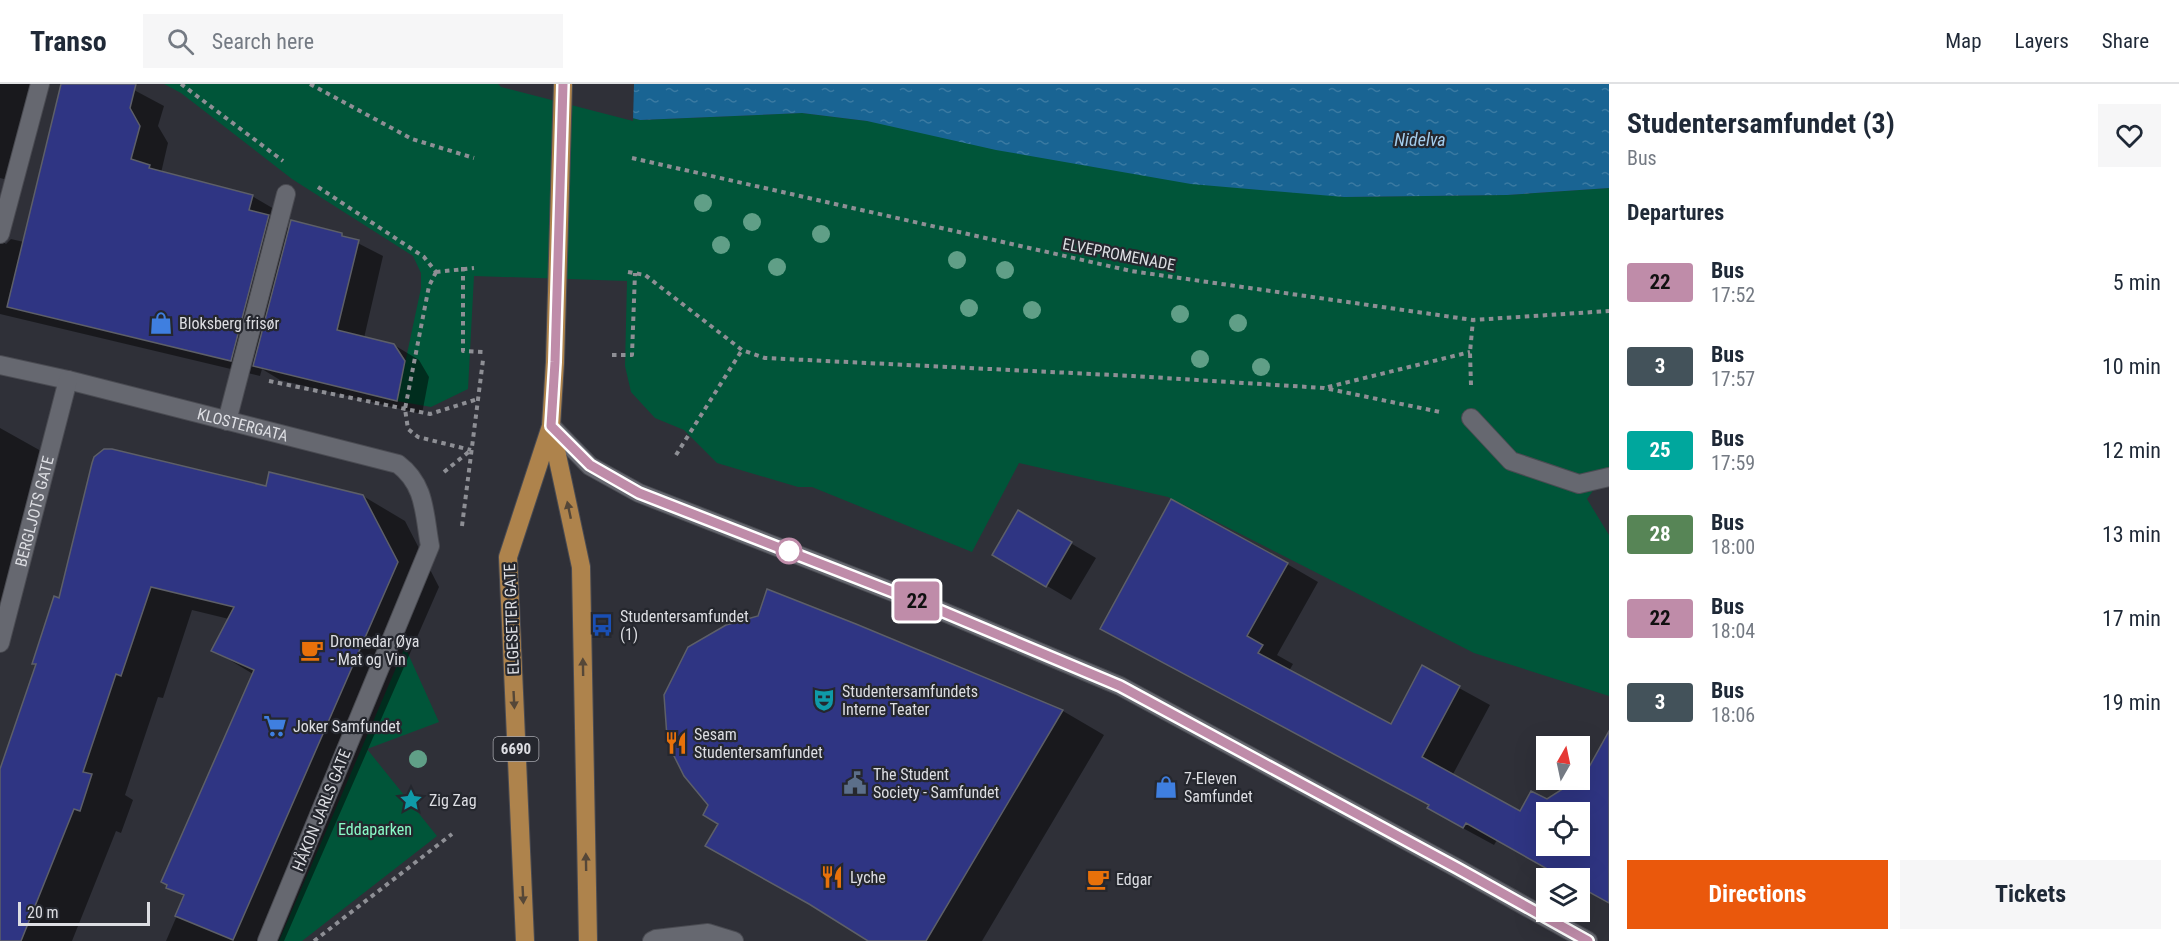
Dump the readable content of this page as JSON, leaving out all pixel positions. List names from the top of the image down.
{
  "streets": {
    "main road": ["ELGESETER GATE", "6690"],
    "street": ["KLOSTERGATA", "BERGLJOTS GATE", "HÅKON JARLS GATE"],
    "path": ["ELVEPROMENADE"]
  },
  "crossings": [
    ["KLOSTERGATA", "BERGLJOTS GATE"],
    ["KLOSTERGATA", "HÅKON JARLS GATE"],
    ["ELGESETER GATE", "6690"]
  ],
  "water": ["Nidelva"],
  "parks": ["Eddaparken"],
  "places": {
    "shop": ["Bloksberg frisør", "7-Eleven Samfundet"],
    "bus stop": ["Studentersamfundet (1)"],
    "cafe": ["Dromedar Øya - Mat og Vin", "Edgar"],
    "theatre": ["Studentersamfundets Interne Teater"],
    "supermarket": ["Joker Samfundet"],
    "restaurant": ["Sesam Studentersamfundet", "Lyche"],
    "public building": ["The Student Society - Samfundet"],
    "place": ["Zig Zag"]
  },
  "lines": ["bus line 22"],
  "scale_bar": "20 m",
  "north": "top",
  "page": {
    "header": "Transo",
    "search": "Search here",
    "nav": ["Map", "Layers", "Share"],
    "on_map": "22",
    "heading": [
      ["Studentersamfundet (3)", "Bus"],
      "Departures"
    ],
    "list": [
      {
        "mark": "22",
        "name": "Bus",
        "note": "17:52",
        "value": "5 min"
      },
      {
        "mark": "3",
        "name": "Bus",
        "note": "17:57",
        "value": "10 min"
      },
      {
        "mark": "25",
        "name": "Bus",
        "note": "17:59",
        "value": "12 min"
      },
      {
        "mark": "28",
        "name": "Bus",
        "note": "18:00",
        "value": "13 min"
      },
      {
        "mark": "22",
        "name": "Bus",
        "note": "18:04",
        "value": "17 min"
      },
      {
        "mark": "3",
        "name": "Bus",
        "note": "18:06",
        "value": "19 min"
      }
    ],
    "buttons": ["Directions", "Tickets"],
    "scale": "20 m"
  }
}
